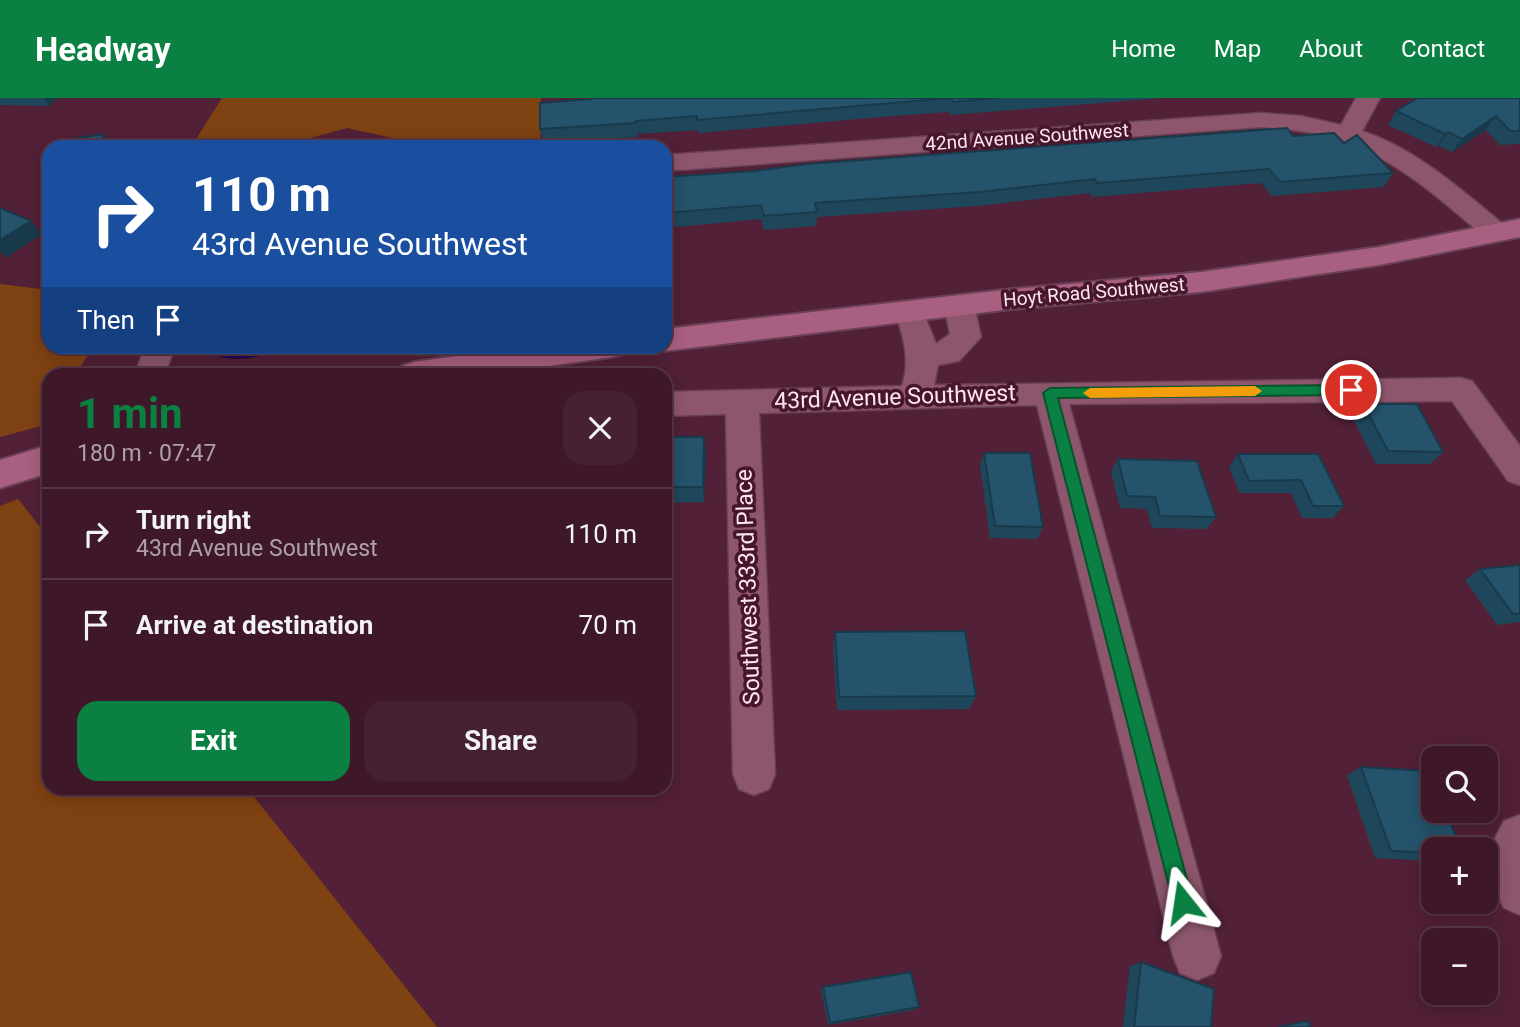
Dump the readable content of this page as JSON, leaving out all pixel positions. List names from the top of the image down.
{
  "streets": {
    "main road": ["Hoyt Road Southwest"],
    "street": ["42nd Avenue Southwest", "43rd Avenue Southwest", "Southwest 333rd Place"]
  },
  "crossings": [
    ["42nd Avenue Southwest", "Hoyt Road Southwest"],
    ["43rd Avenue Southwest", "Southwest 333rd Place"]
  ],
  "page": {
    "header": "Headway",
    "nav": [
      "Home",
      "Map",
      "About",
      "Contact"
    ],
    "turn": ["110 m", "43rd Avenue Southwest"],
    "then": "Then",
    "heading": ["1 min", "180 m · 07:47"],
    "list": [
      {
        "name": "Turn right",
        "note": "43rd Avenue Southwest",
        "value": "110 m"
      },
      {
        "name": "Arrive at destination",
        "value": "70 m"
      }
    ],
    "buttons": ["Exit", "Share"],
    "map_buttons": ["+", "−"]
  }
}
